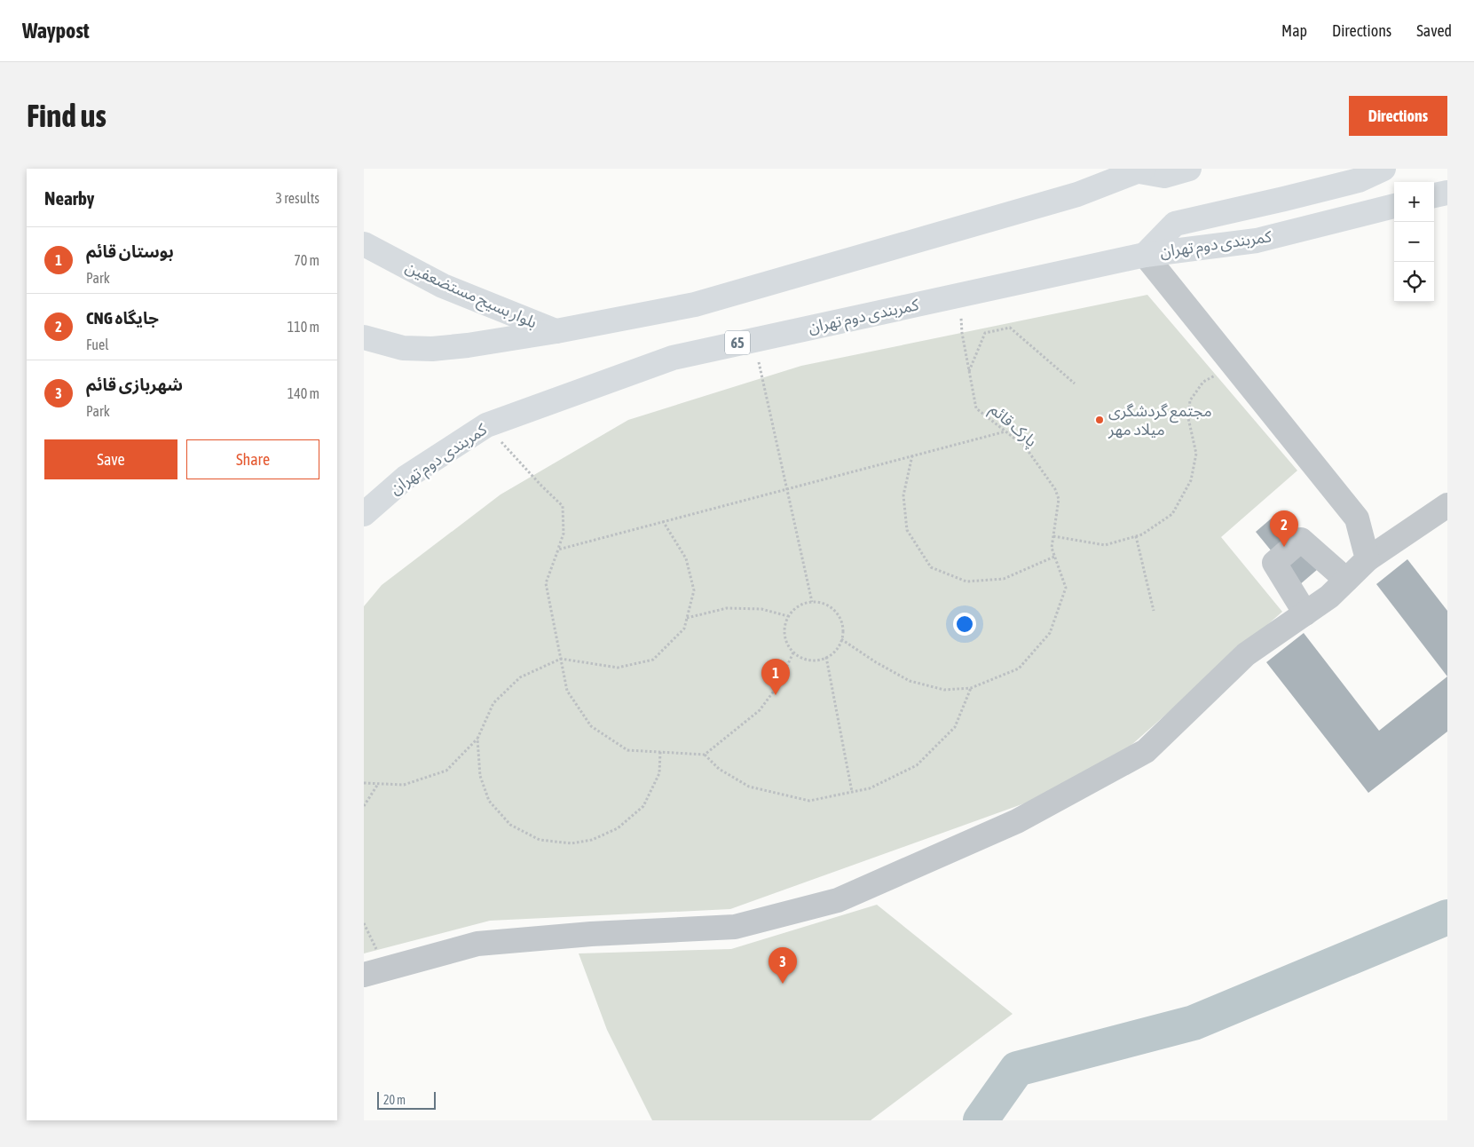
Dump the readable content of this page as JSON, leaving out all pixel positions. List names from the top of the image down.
{
  "streets": {
    "highway": ["کمربندی دوم تهران", "بلوار بسیج مستضعفین", "65"],
    "path": ["پارک قائم"]
  },
  "crossings": [
    ["کمربندی دوم تهران", "پارک قائم"]
  ],
  "places": ["مجتمع گردشگری میلاد مهر"],
  "scale_bar": "20 m",
  "page": {
    "header": "Waypost",
    "nav": ["Map", "Directions", "Saved"],
    "buttons": [
      "Directions",
      ["Save", "Share"]
    ],
    "title": "Find us",
    "heading": ["Nearby", "3 results"],
    "map_buttons": ["+", "−"],
    "list": [
      {
        "mark": "1",
        "name": "بوستان قائم",
        "note": "Park",
        "value": "70 m"
      },
      {
        "mark": "2",
        "name": "CNG جایگاه",
        "note": "Fuel",
        "value": "110 m"
      },
      {
        "mark": "3",
        "name": "شهربازی قائم",
        "note": "Park",
        "value": "140 m"
      }
    ],
    "pins": ["2", "1", "3"],
    "scale": "20 m"
  }
}
